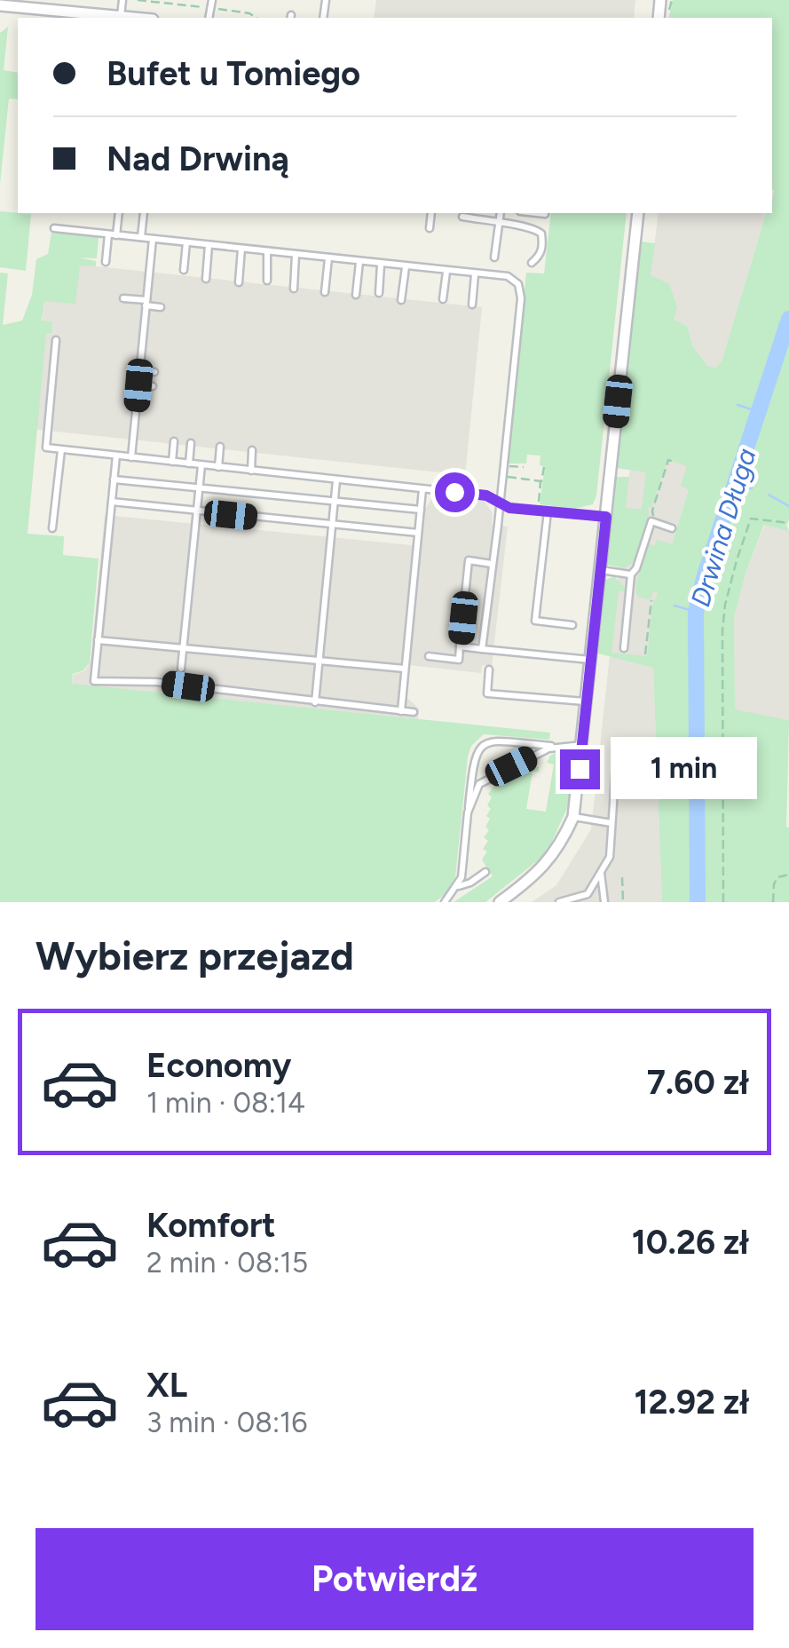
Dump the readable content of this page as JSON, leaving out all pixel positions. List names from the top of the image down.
{
  "water": ["Drwina Długa"],
  "page": {
    "banner": ["Bufet u Tomiego", "Nad Drwiną"],
    "bubble": "1 min",
    "heading": "Wybierz przejazd",
    "list": [
      {
        "name": "Economy",
        "note": "1 min · 08:14",
        "value": "7.60 zł"
      },
      {
        "name": "Komfort",
        "note": "2 min · 08:15",
        "value": "10.26 zł"
      },
      {
        "name": "XL",
        "note": "3 min · 08:16",
        "value": "12.92 zł"
      }
    ],
    "buttons": "Potwierdź"
  }
}
